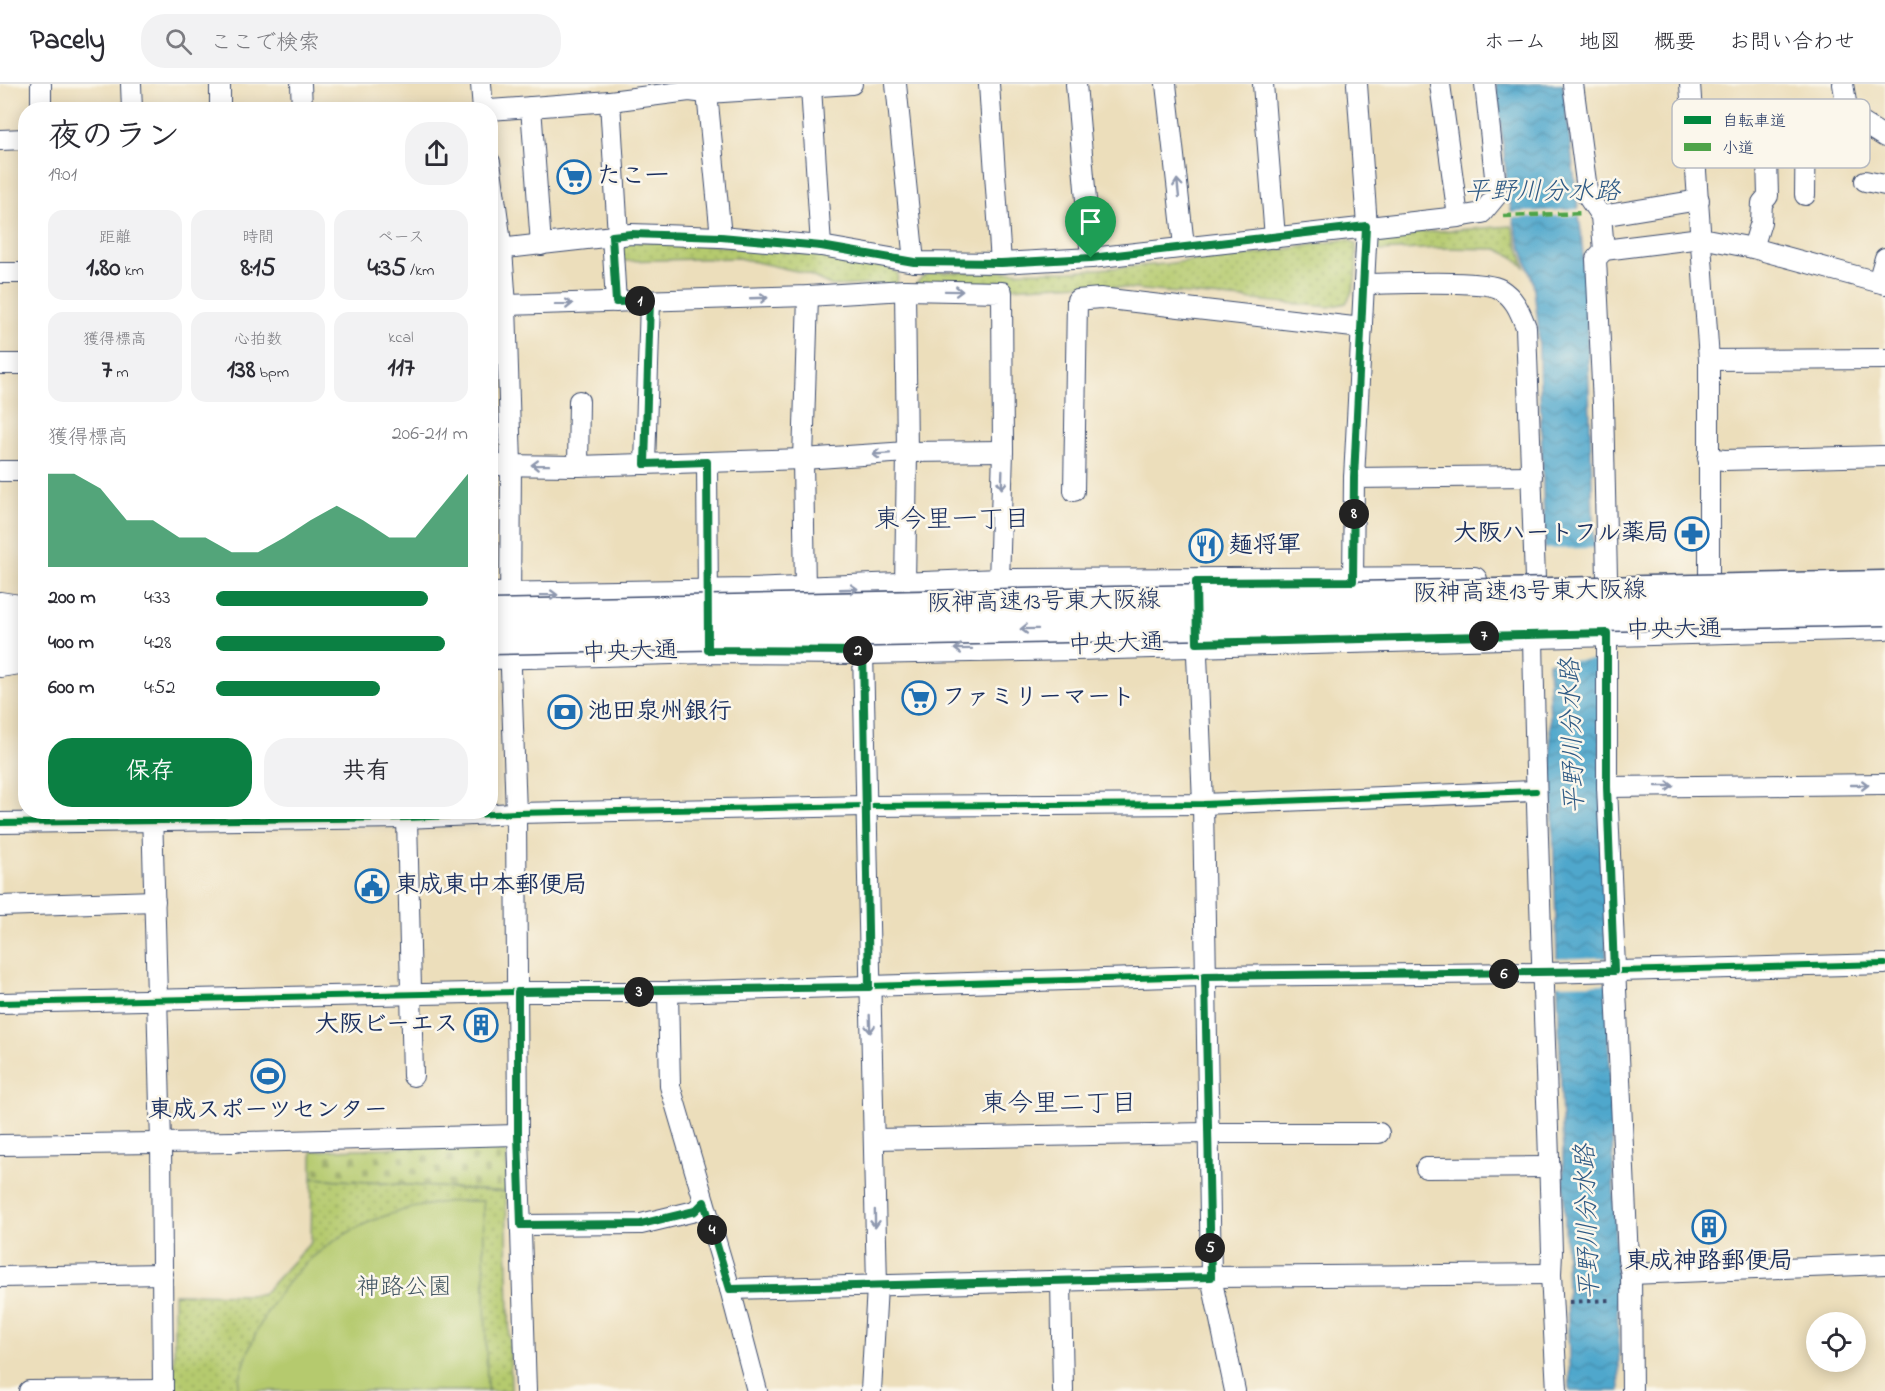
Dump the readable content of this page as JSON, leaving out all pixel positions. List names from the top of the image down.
{
  "streets": {
    "highway": ["阪神高速13号東大阪線"],
    "main road": ["中央大通"]
  },
  "districts": ["東今里一丁目", "東今里二丁目"],
  "water": ["平野川分水路"],
  "parks": ["神路公園"],
  "places": {
    "supermarket": ["たこ一", "ファミリーマート"],
    "pharmacy": ["大阪ハートフル薬局"],
    "restaurant": ["麺将軍"],
    "bank": ["池田泉州銀行"],
    "public building": ["東成東中本郵便局"],
    "building": ["大阪ビーエス", "東成神路郵便局"],
    "sports": ["東成スポーツセンター"]
  },
  "legend": ["自転車道", "小道"],
  "page": {
    "header": "Pacely",
    "search": "ここで検索",
    "nav": [
      "ホーム",
      "地図",
      "概要",
      "お問い合わせ"
    ],
    "heading": ["夜のラン", "19:01"],
    "stats": [
      ["距離", "1.80 km"],
      ["時間", "8:15"],
      ["ペース", "4:35 /km"],
      ["獲得標高", "7 m"],
      ["心拍数", "138 bpm"],
      ["kcal", "117"]
    ],
    "pins": [
      "1",
      "8",
      "7",
      "2",
      "6",
      "3",
      "4",
      "5"
    ],
    "chart": ["獲得標高", "206–211 m"],
    "list": [
      {
        "name": "200 m",
        "note": "4:33"
      },
      {
        "name": "400 m",
        "note": "4:28"
      },
      {
        "name": "600 m",
        "note": "4:52"
      }
    ],
    "buttons": ["保存", "共有"]
  }
}
